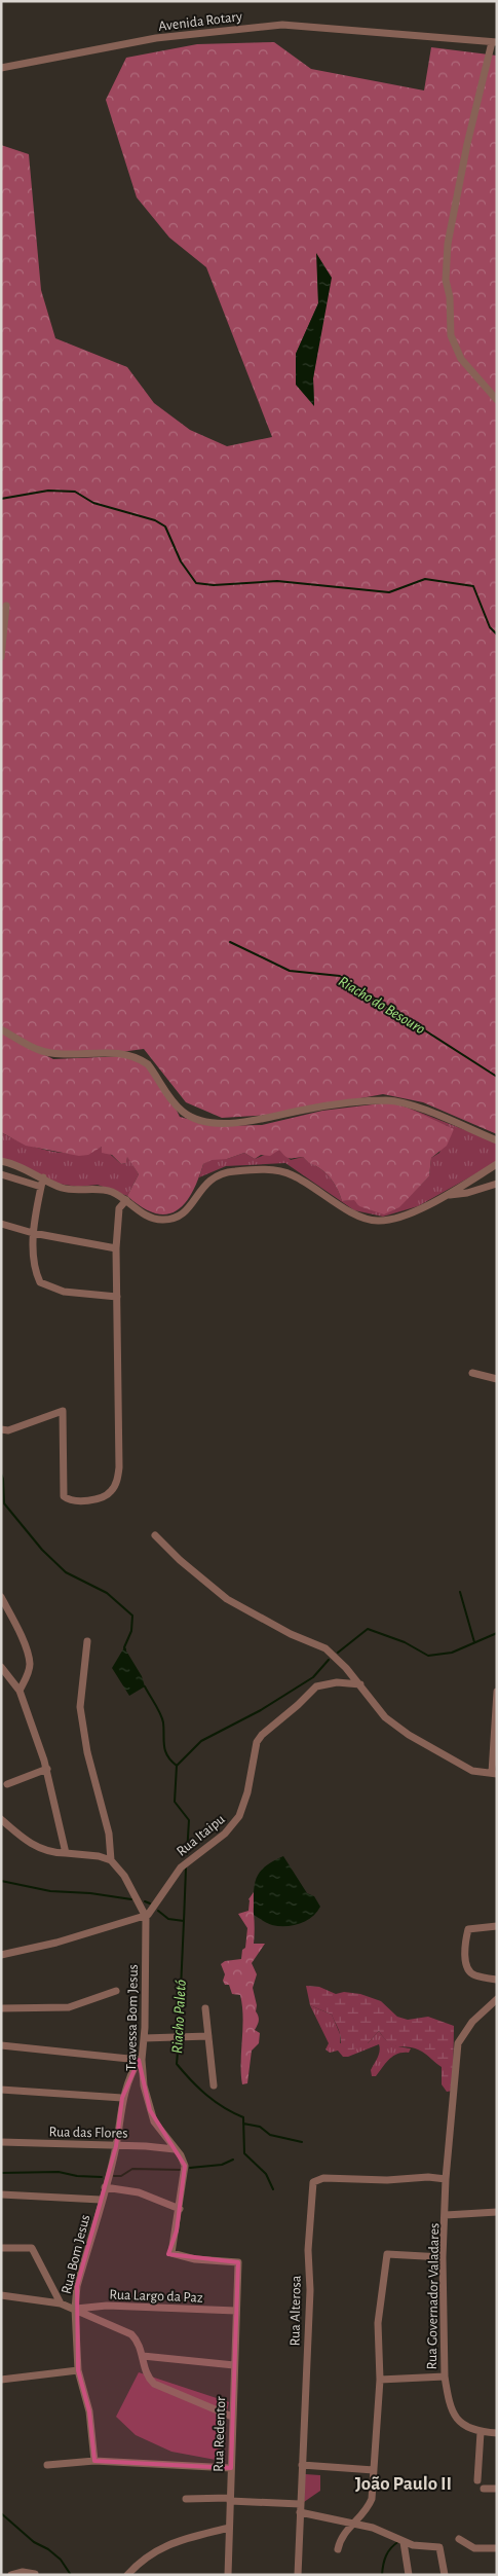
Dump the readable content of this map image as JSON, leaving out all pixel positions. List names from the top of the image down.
{
  "streets": {
    "street": [
      "Avenida Rotary",
      "Rua Itaipu",
      "Travessa Bom Jesus",
      "Rua das Flores",
      "Rua Bom Jesus",
      "Rua Largo da Paz",
      "Rua Governador Valadares",
      "Rua Alterosa",
      "Rua Redentor"
    ]
  },
  "crossings": [
    ["Rua Itaipu", "Travessa Bom Jesus"],
    ["Travessa Bom Jesus", "Rua das Flores"],
    ["Travessa Bom Jesus", "Rua Bom Jesus"],
    ["Travessa Bom Jesus", "Rua Redentor"],
    ["Rua das Flores", "Rua Bom Jesus"],
    ["Rua Bom Jesus", "Rua Largo da Paz"],
    ["Rua Largo da Paz", "Rua Redentor"],
    ["Rua Governador Valadares", "Rua Alterosa"]
  ],
  "districts": ["João Paulo II"],
  "water": ["Riacho do Besouro", "Riacho Paletó"]
}
